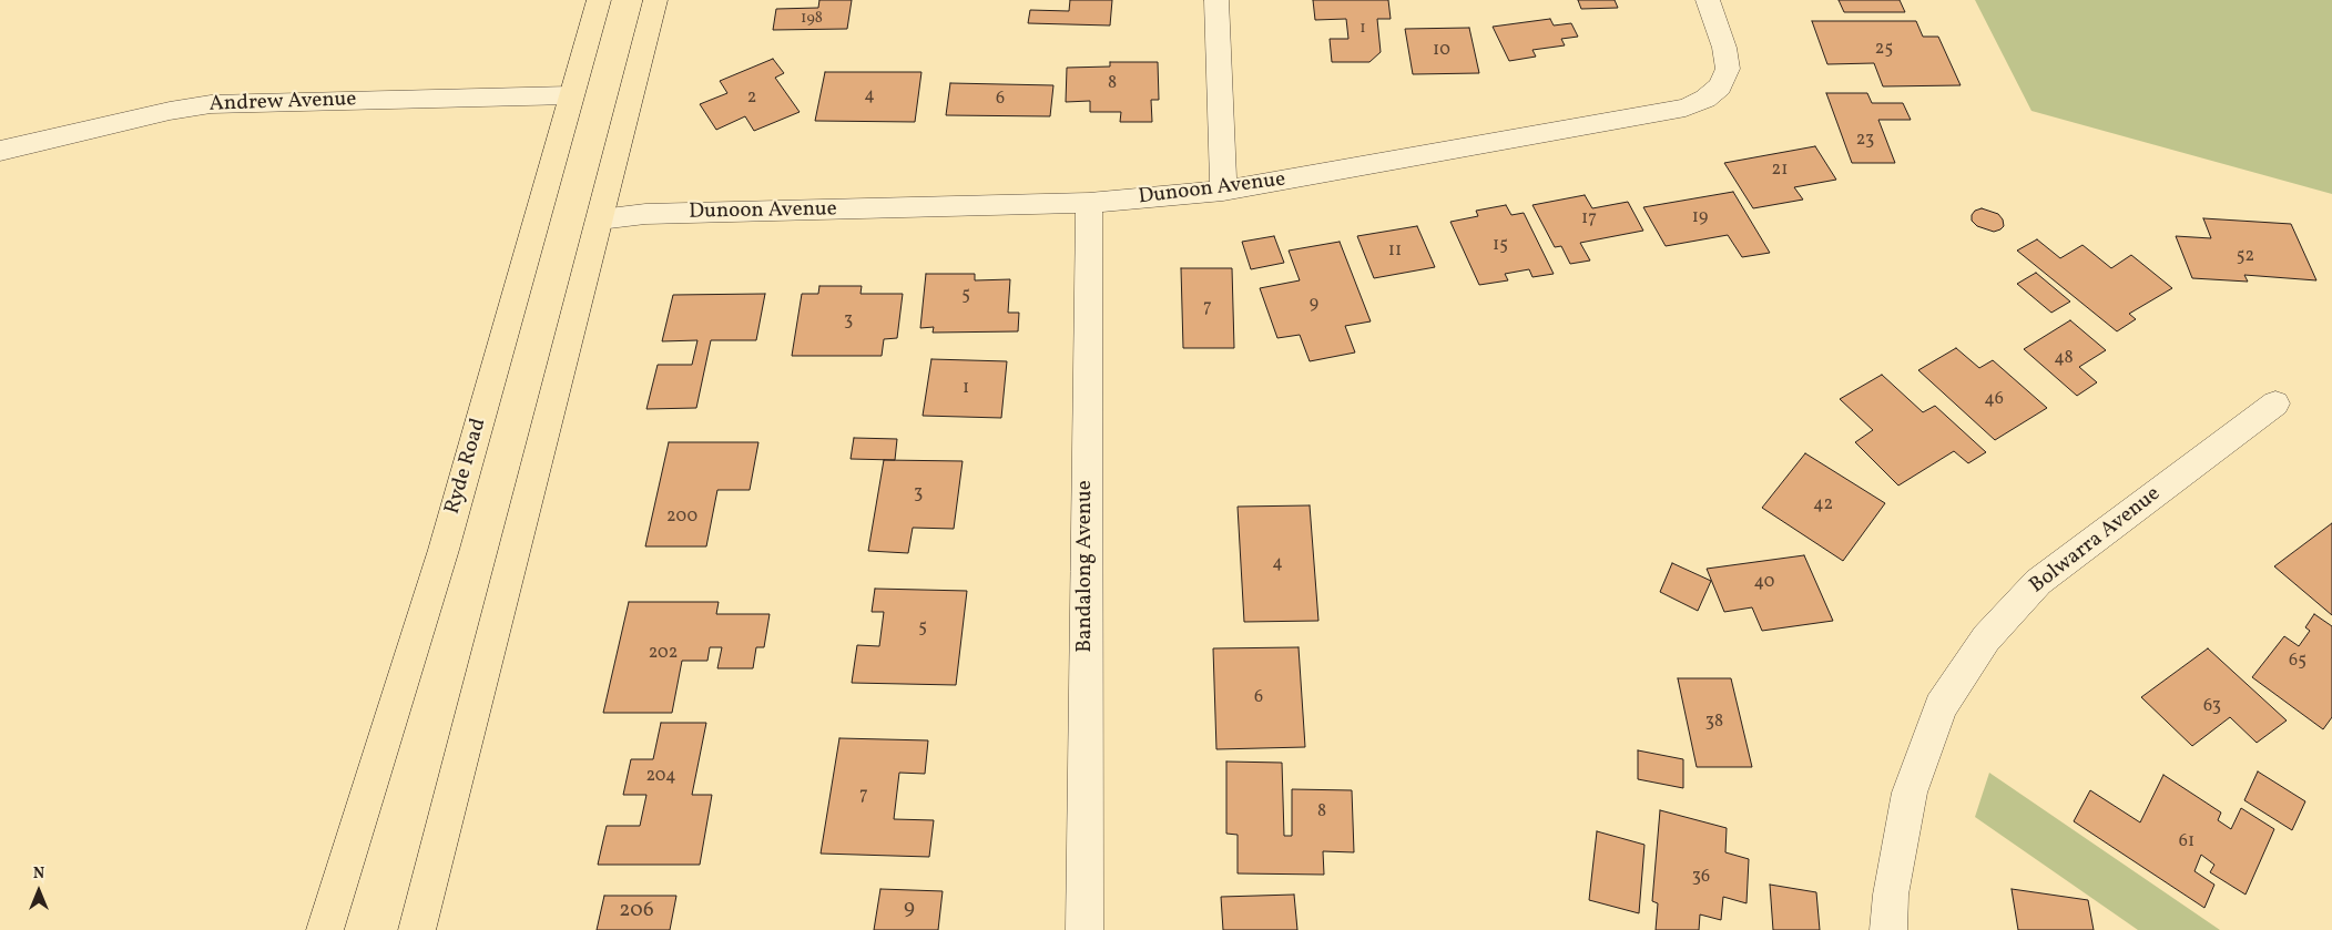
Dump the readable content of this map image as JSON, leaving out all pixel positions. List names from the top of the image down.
{
  "streets": {
    "highway": ["Ryde Road"],
    "street": [
      "Andrew Avenue",
      "Dunoon Avenue",
      "Bolwarra Avenue",
      "Bandalong Avenue"
    ]
  },
  "crossings": [
    ["Andrew Avenue", "Ryde Road"],
    ["Dunoon Avenue", "Bandalong Avenue"]
  ],
  "house_numbers": [
    "198",
    "1",
    "25",
    "10",
    "8",
    "4",
    "2",
    "6",
    "23",
    "21",
    "19",
    "17",
    "15",
    "11",
    "52",
    "5",
    "9",
    "7",
    "3",
    "48",
    "1",
    "46",
    "3",
    "42",
    "200",
    "4",
    "40",
    "5",
    "202",
    "65",
    "6",
    "63",
    "38",
    "204",
    "7",
    "8",
    "61",
    "36",
    "9",
    "206"
  ],
  "north": "top"
}
